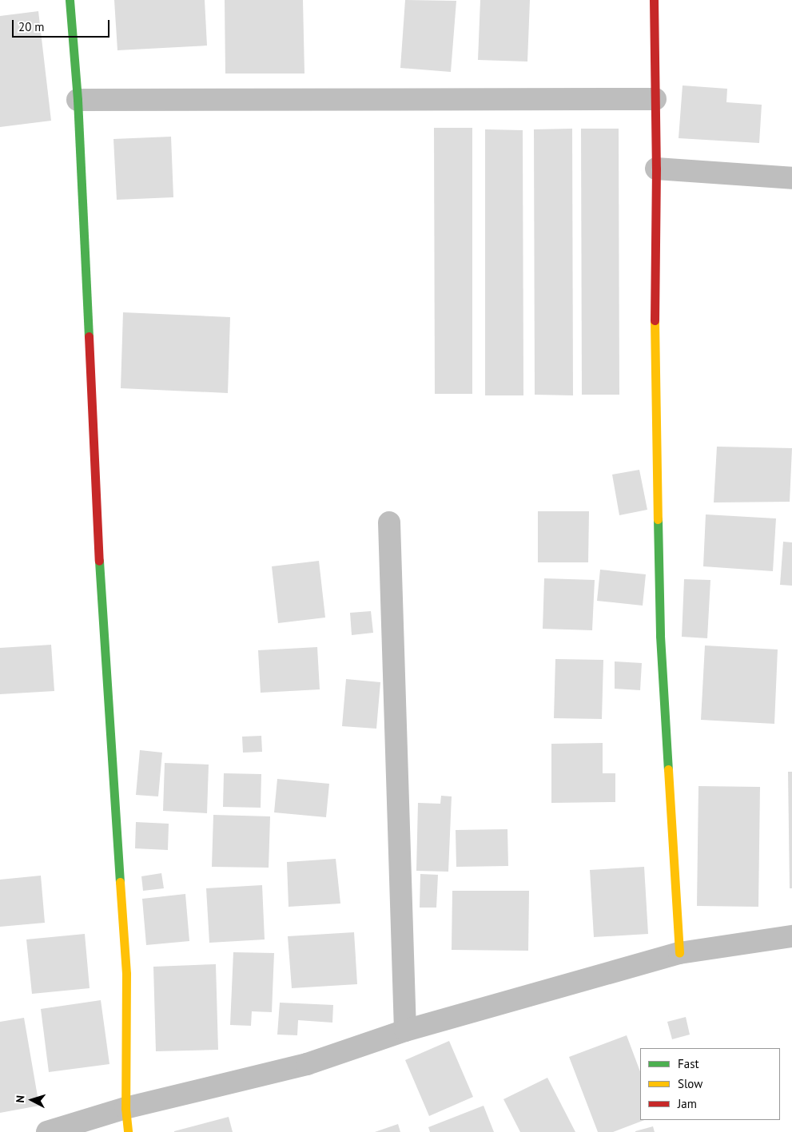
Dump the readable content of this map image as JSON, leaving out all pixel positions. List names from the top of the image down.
{
  "legend": ["Fast", "Slow", "Jam"],
  "scale_bar": "20 m",
  "north": "left"
}
